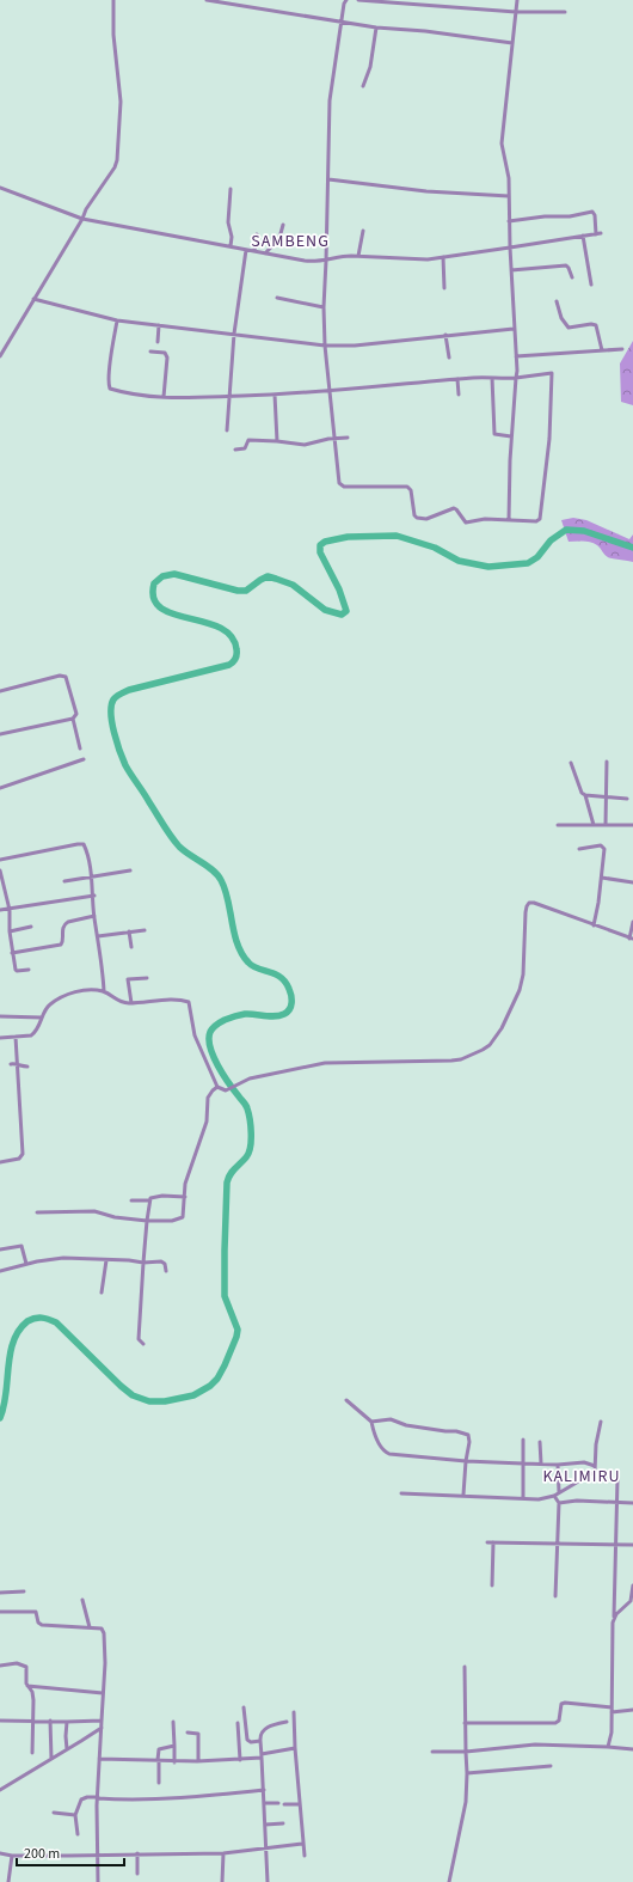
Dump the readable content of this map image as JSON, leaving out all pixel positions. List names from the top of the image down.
{
  "districts": ["SAMBENG", "KALIMIRU"],
  "scale_bar": "200 m"
}
